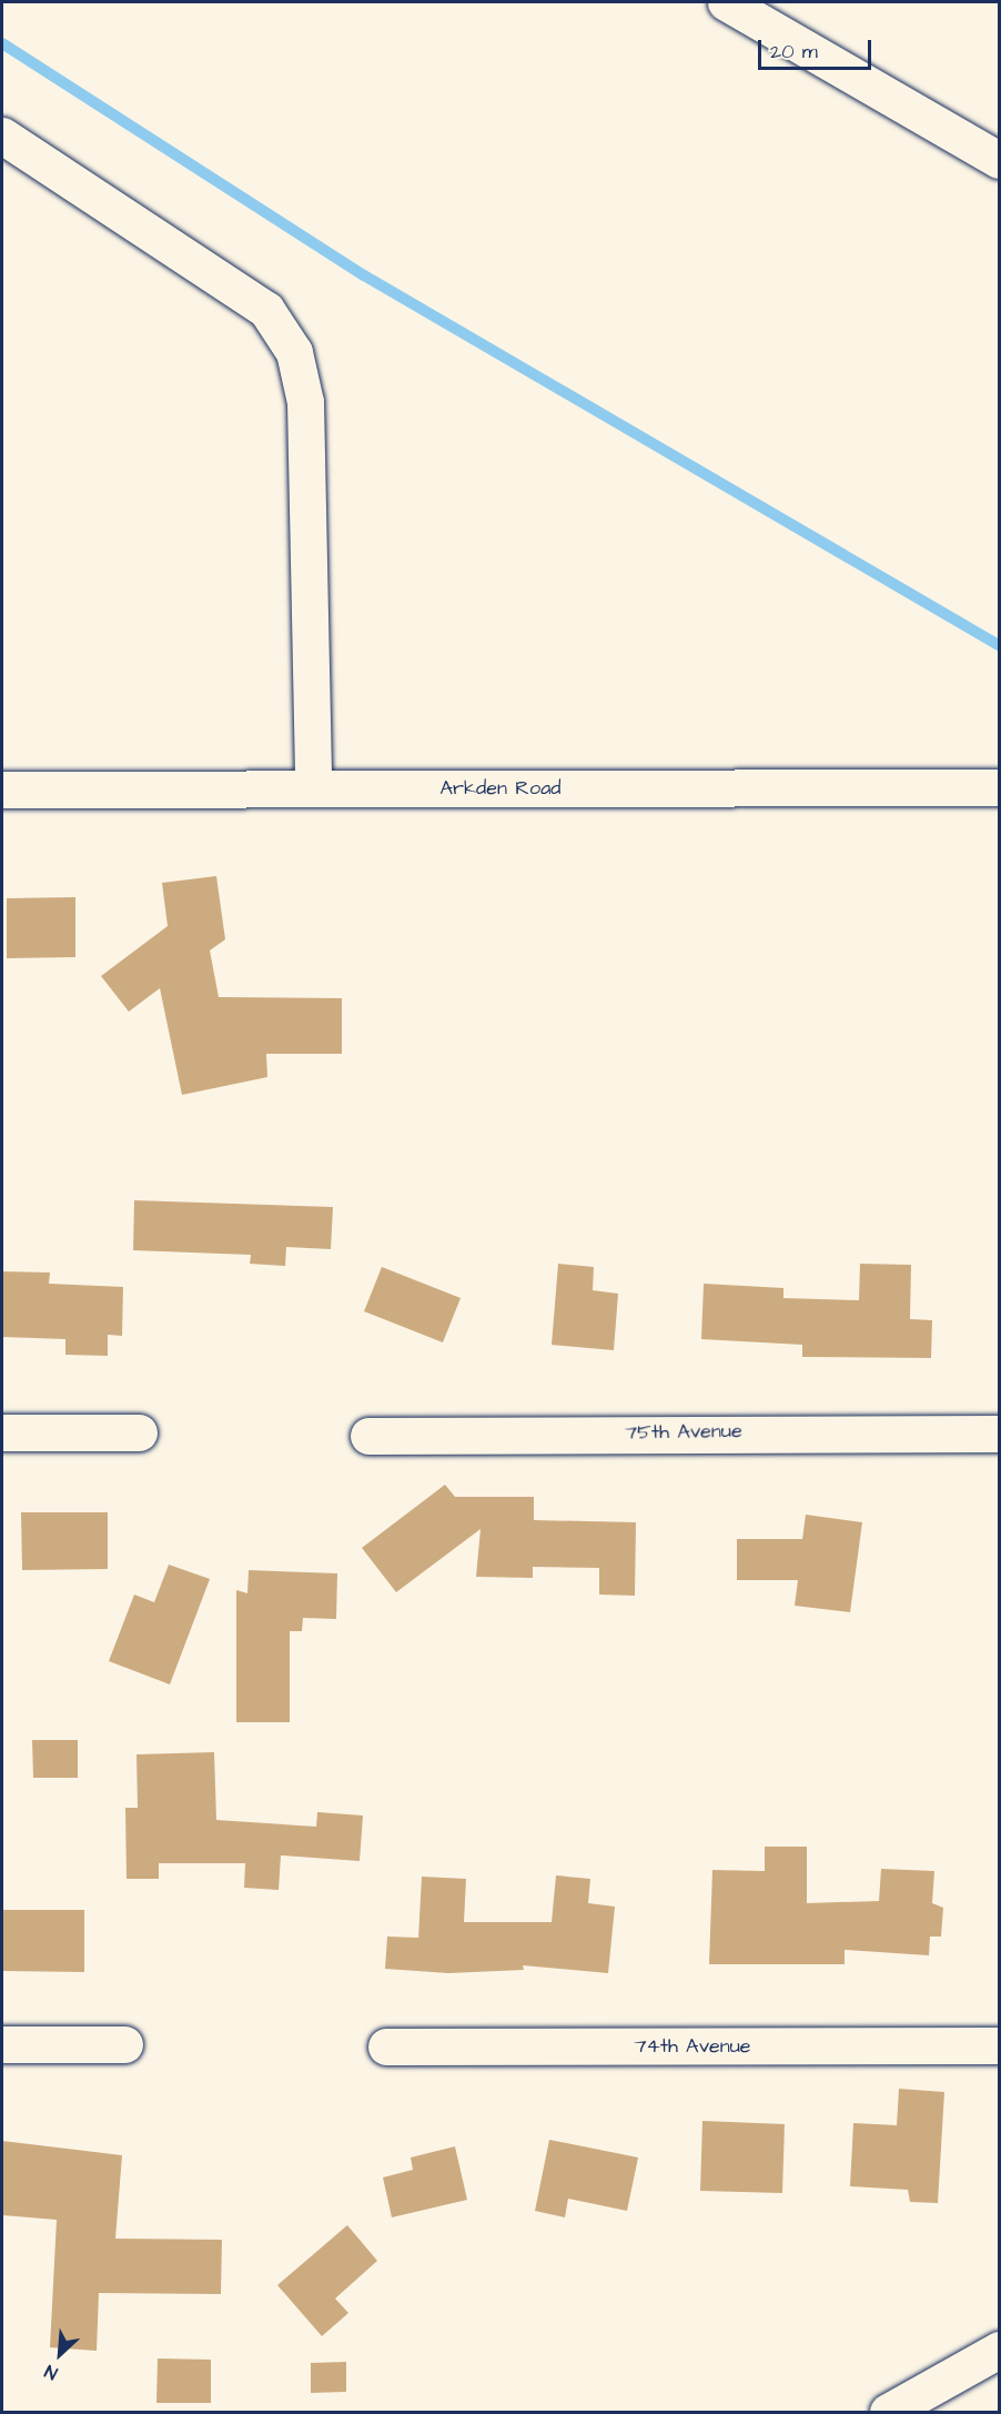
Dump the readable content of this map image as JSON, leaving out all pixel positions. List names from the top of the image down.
{
  "streets": {
    "street": ["Arkden Road", "75th Avenue", "74th Avenue"]
  },
  "scale_bar": "20 m",
  "north": "bottom left"
}
